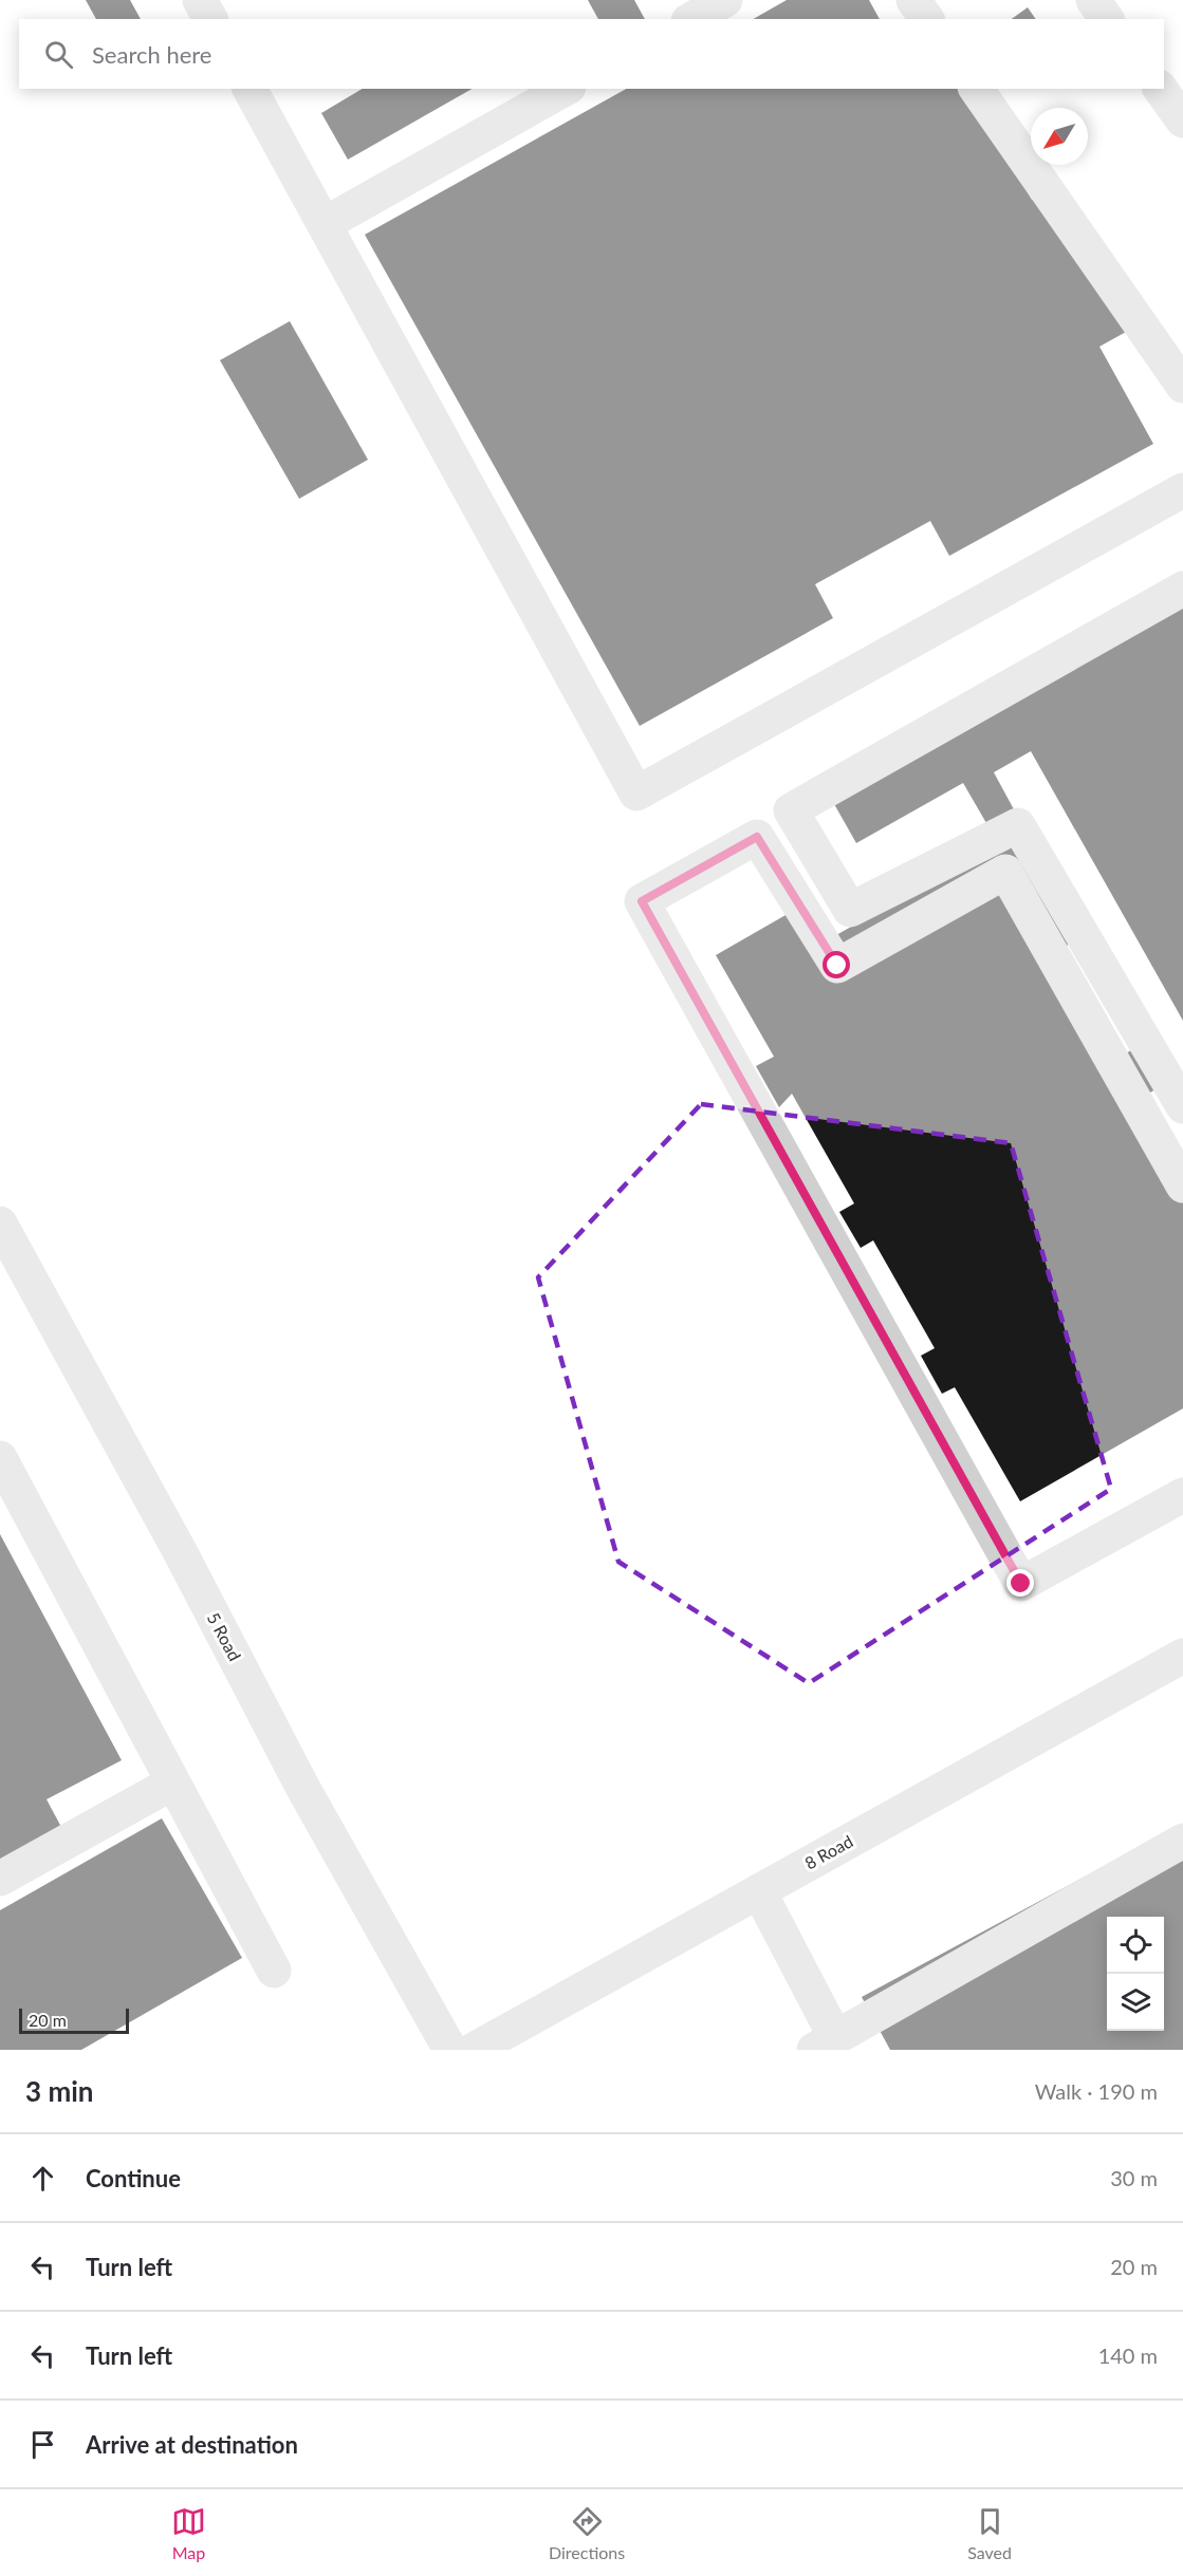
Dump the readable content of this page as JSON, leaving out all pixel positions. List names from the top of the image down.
{
  "streets": {
    "street": ["5 Road", "8 Road"]
  },
  "scale_bar": "20 m",
  "north": "bottom left",
  "page": {
    "search": "Search here",
    "scale": "20 m",
    "heading": ["3 min", "Walk · 190 m"],
    "list": [
      ["Continue", "30 m"],
      ["Turn left", "20 m"],
      ["Turn left", "140 m"],
      "Arrive at destination"
    ],
    "nav": ["Map", "Directions", "Saved"]
  }
}
